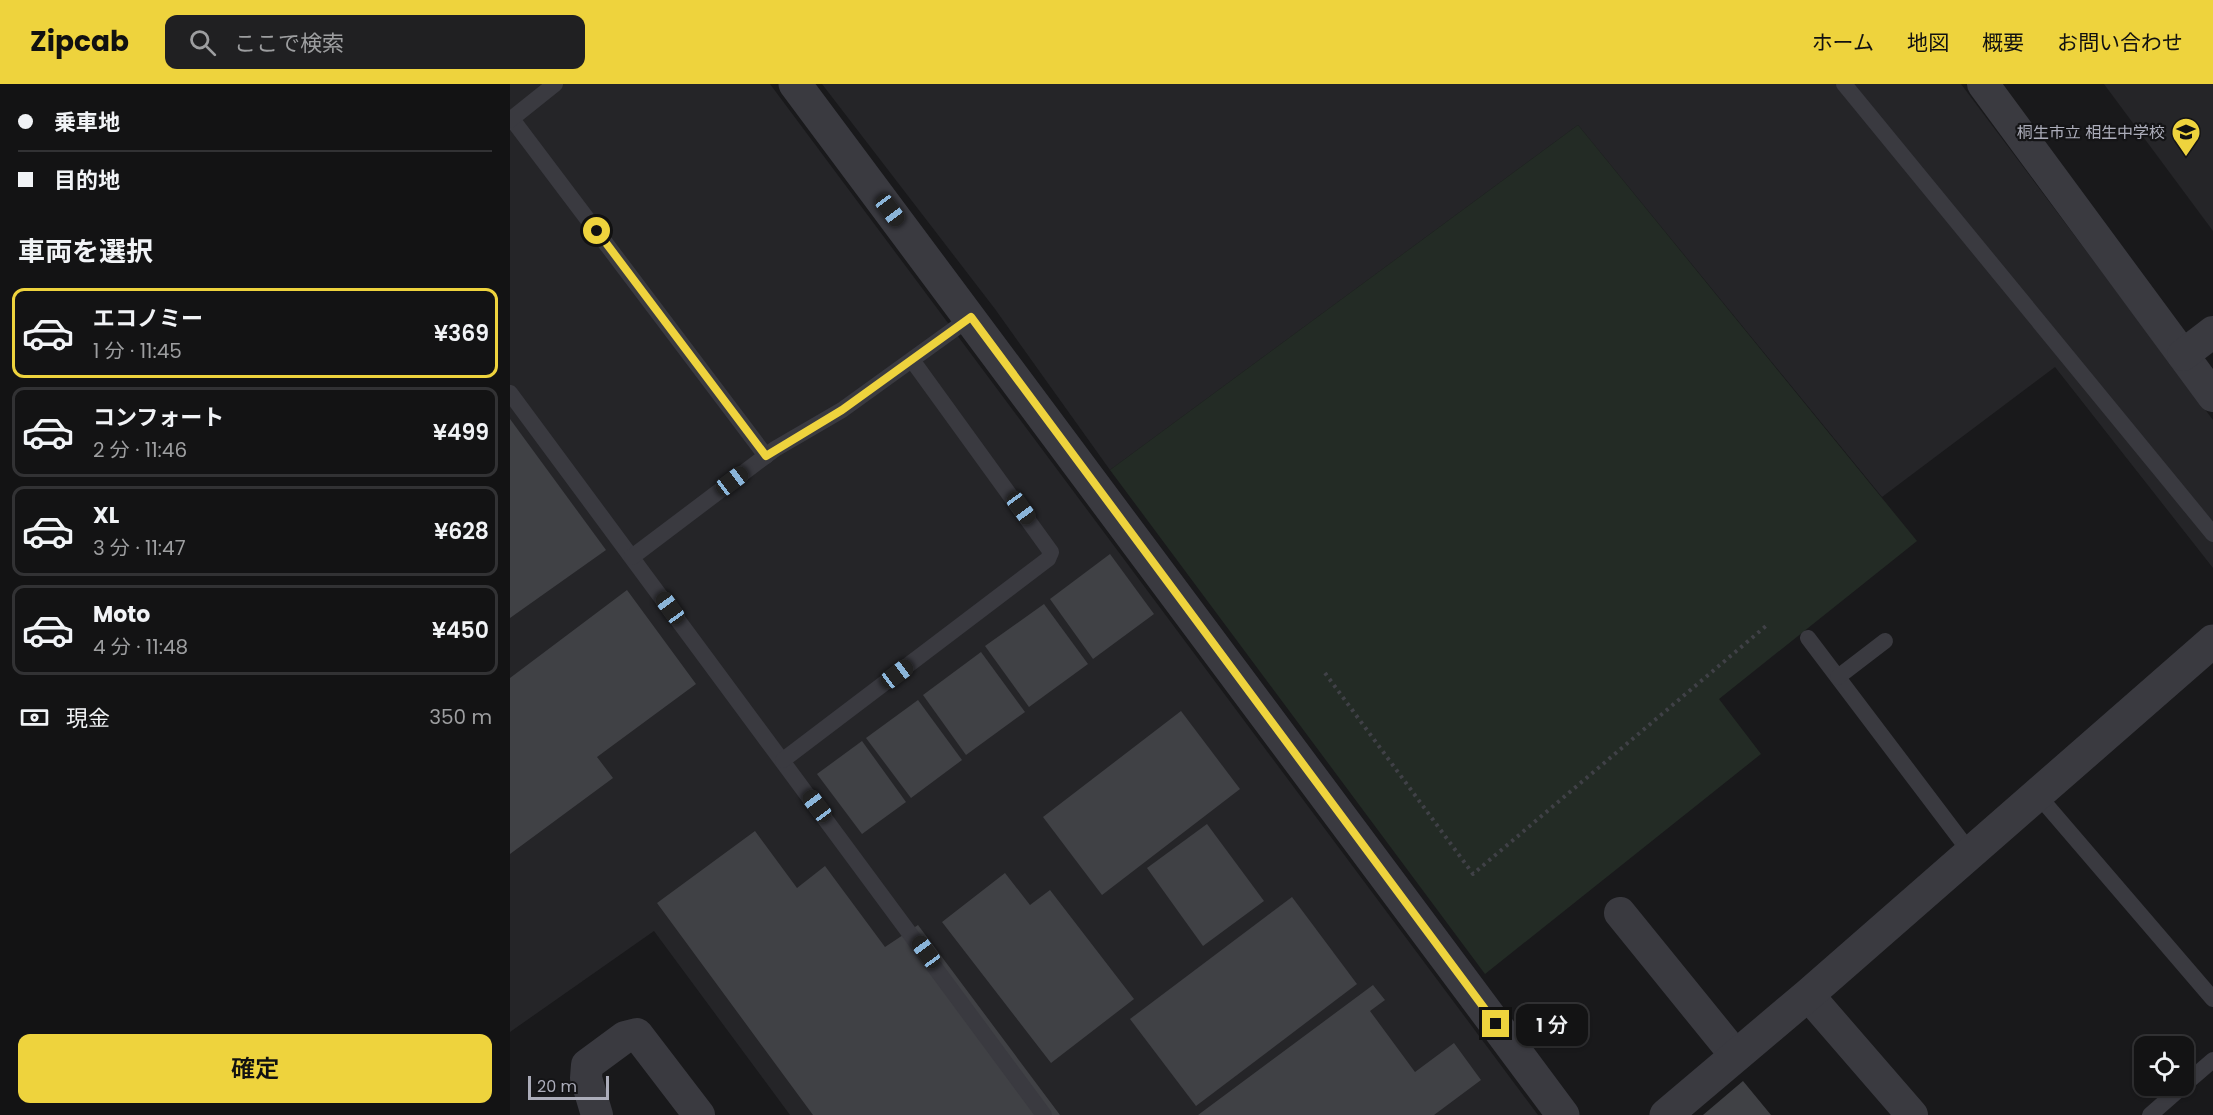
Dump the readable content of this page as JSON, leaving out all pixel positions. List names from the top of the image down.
{
  "places": {
    "school or university": ["桐生市立 相生中学校"]
  },
  "scale_bar": "20 m",
  "page": {
    "header": "Zipcab",
    "search": "ここで検索",
    "nav": [
      "ホーム",
      "地図",
      "概要",
      "お問い合わせ"
    ],
    "banner": ["乗車地", "目的地"],
    "heading": "車両を選択",
    "list": [
      {
        "name": "エコノミー",
        "note": "1 分 · 11:45",
        "value": "¥369"
      },
      {
        "name": "コンフォート",
        "note": "2 分 · 11:46",
        "value": "¥499"
      },
      {
        "name": "XL",
        "note": "3 分 · 11:47",
        "value": "¥628"
      },
      {
        "name": "Moto",
        "note": "4 分 · 11:48",
        "value": "¥450"
      }
    ],
    "pay": ["現金", "350 m"],
    "bubble": "1 分",
    "buttons": "確定",
    "scale": "20 m"
  }
}
